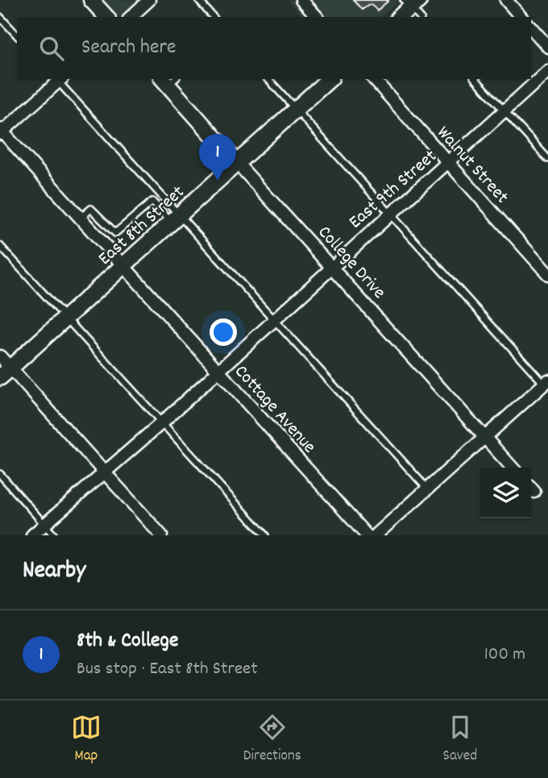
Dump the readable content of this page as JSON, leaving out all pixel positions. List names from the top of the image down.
{
  "streets": {
    "main road": ["East 8th Street"],
    "street": [
      "Walnut Street",
      "East 9th Street",
      "College Drive",
      "Cottage Avenue"
    ]
  },
  "crossings": [
    ["Walnut Street", "East 9th Street"],
    ["East 9th Street", "College Drive"],
    ["East 9th Street", "Cottage Avenue"],
    ["East 8th Street", "College Drive"],
    ["East 8th Street", "Cottage Avenue"]
  ],
  "page": {
    "search": "Search here",
    "pins": "1",
    "heading": "Nearby",
    "list": [
      {
        "mark": "1",
        "name": "8th & College",
        "note": "Bus stop · East 8th Street",
        "value": "100 m"
      }
    ],
    "nav": ["Map", "Directions", "Saved"]
  }
}
